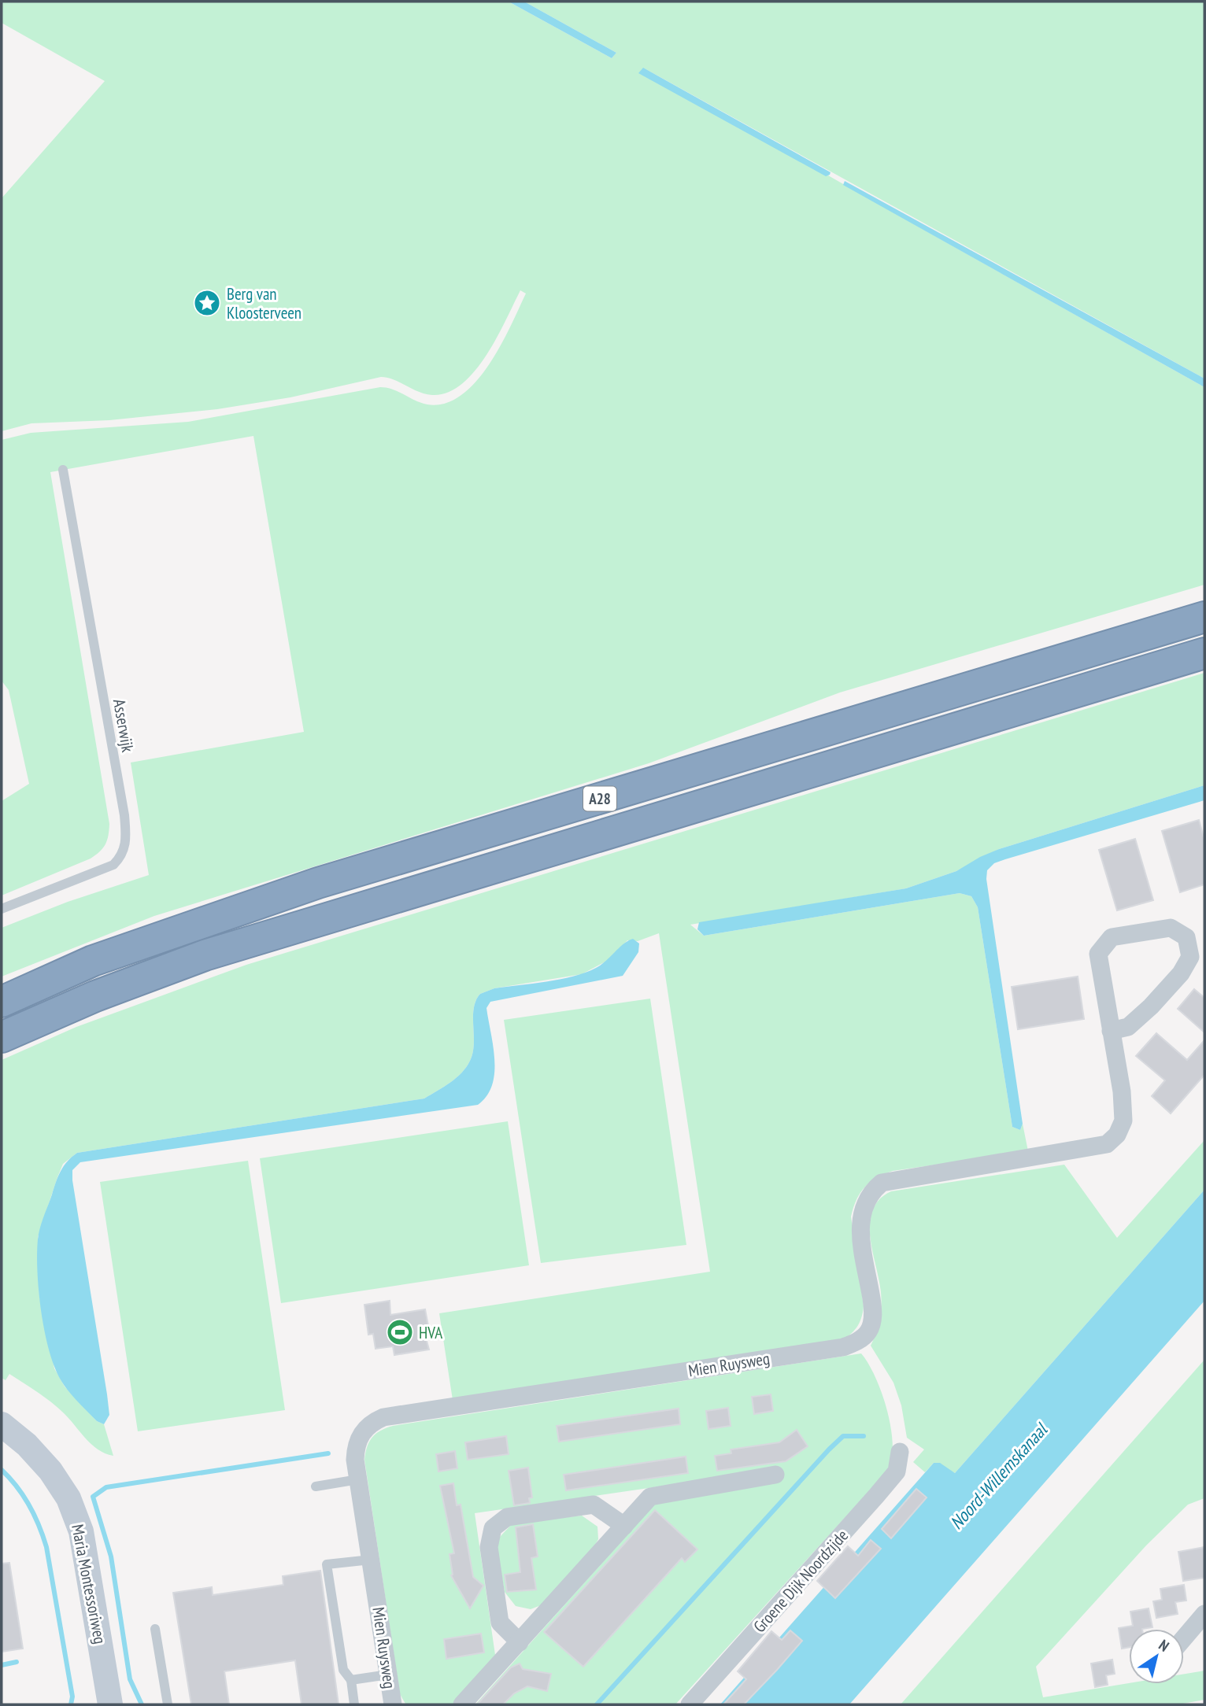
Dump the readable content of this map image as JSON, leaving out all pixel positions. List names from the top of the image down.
{
  "streets": {
    "highway": ["A28"],
    "street": ["Mien Ruysweg", "Groene Dijk Noordzijde", "Maria Montessoriweg"],
    "lane": ["Asserwijk"]
  },
  "water": ["Noord-Willemskanaal"],
  "places": {
    "place": ["Berg van Kloosterveen"],
    "sports": ["HVA"]
  },
  "north": "top right"
}
